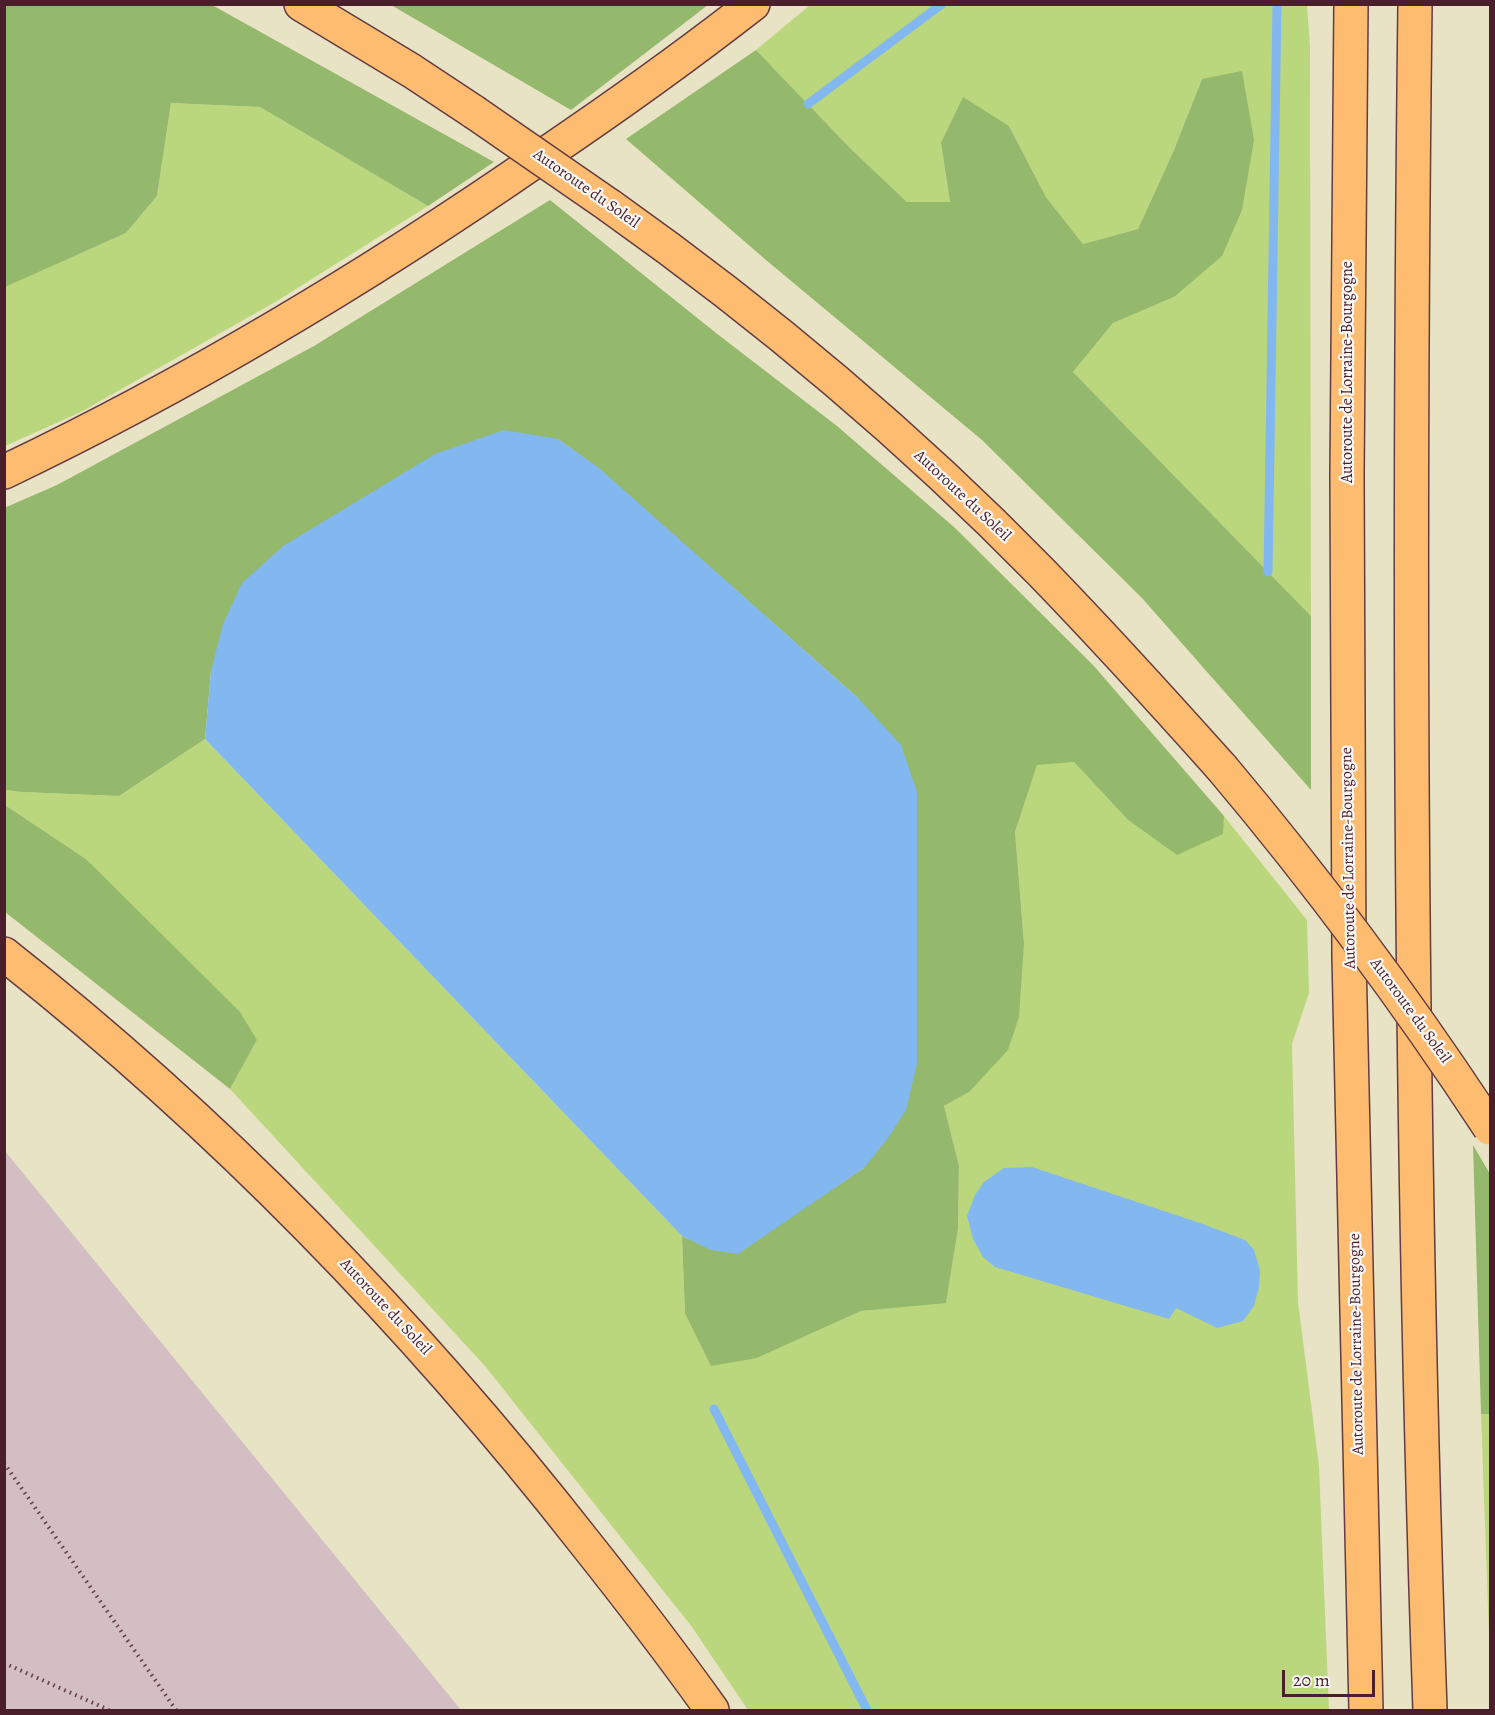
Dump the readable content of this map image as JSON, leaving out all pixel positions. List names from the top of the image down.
{
  "streets": {
    "highway": ["Autoroute du Soleil", "Autoroute de Lorraine-Bourgogne"]
  },
  "scale_bar": "20 m"
}
